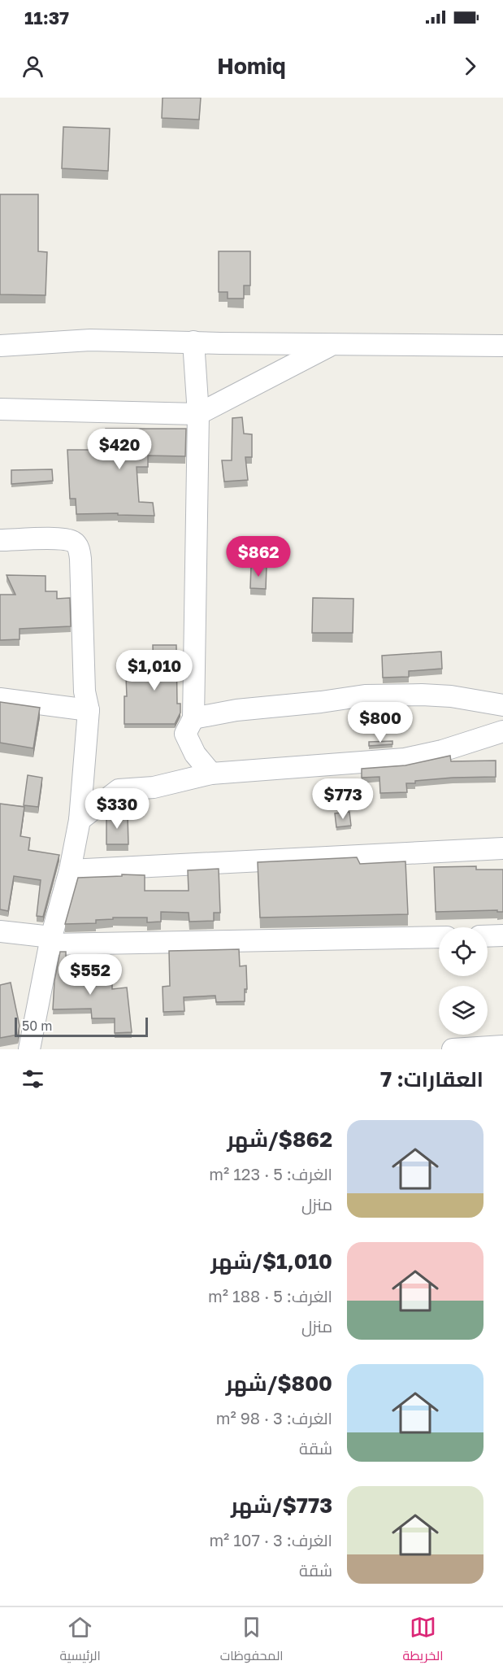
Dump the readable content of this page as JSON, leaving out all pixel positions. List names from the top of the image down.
{
  "scale_bar": "50 m",
  "page": {
    "status": "11:37",
    "header": "Homiq",
    "price": [
      "$420",
      "$862",
      "$1,010",
      "$800",
      "$773",
      "$330",
      "$552"
    ],
    "scale": "50 m",
    "heading": "العقارات: 7",
    "list": [
      {
        "name": "$862/شهر",
        "note": "الغرف: 5 · 123 m² · منزل"
      },
      {
        "name": "$1,010/شهر",
        "note": "الغرف: 5 · 188 m² · منزل"
      },
      {
        "name": "$800/شهر",
        "note": "الغرف: 3 · 98 m² · شقة"
      },
      {
        "name": "$773/شهر",
        "note": "الغرف: 3 · 107 m² · شقة"
      }
    ],
    "tabs": ["الخريطة", "المحفوظات", "الرئيسية"]
  }
}
